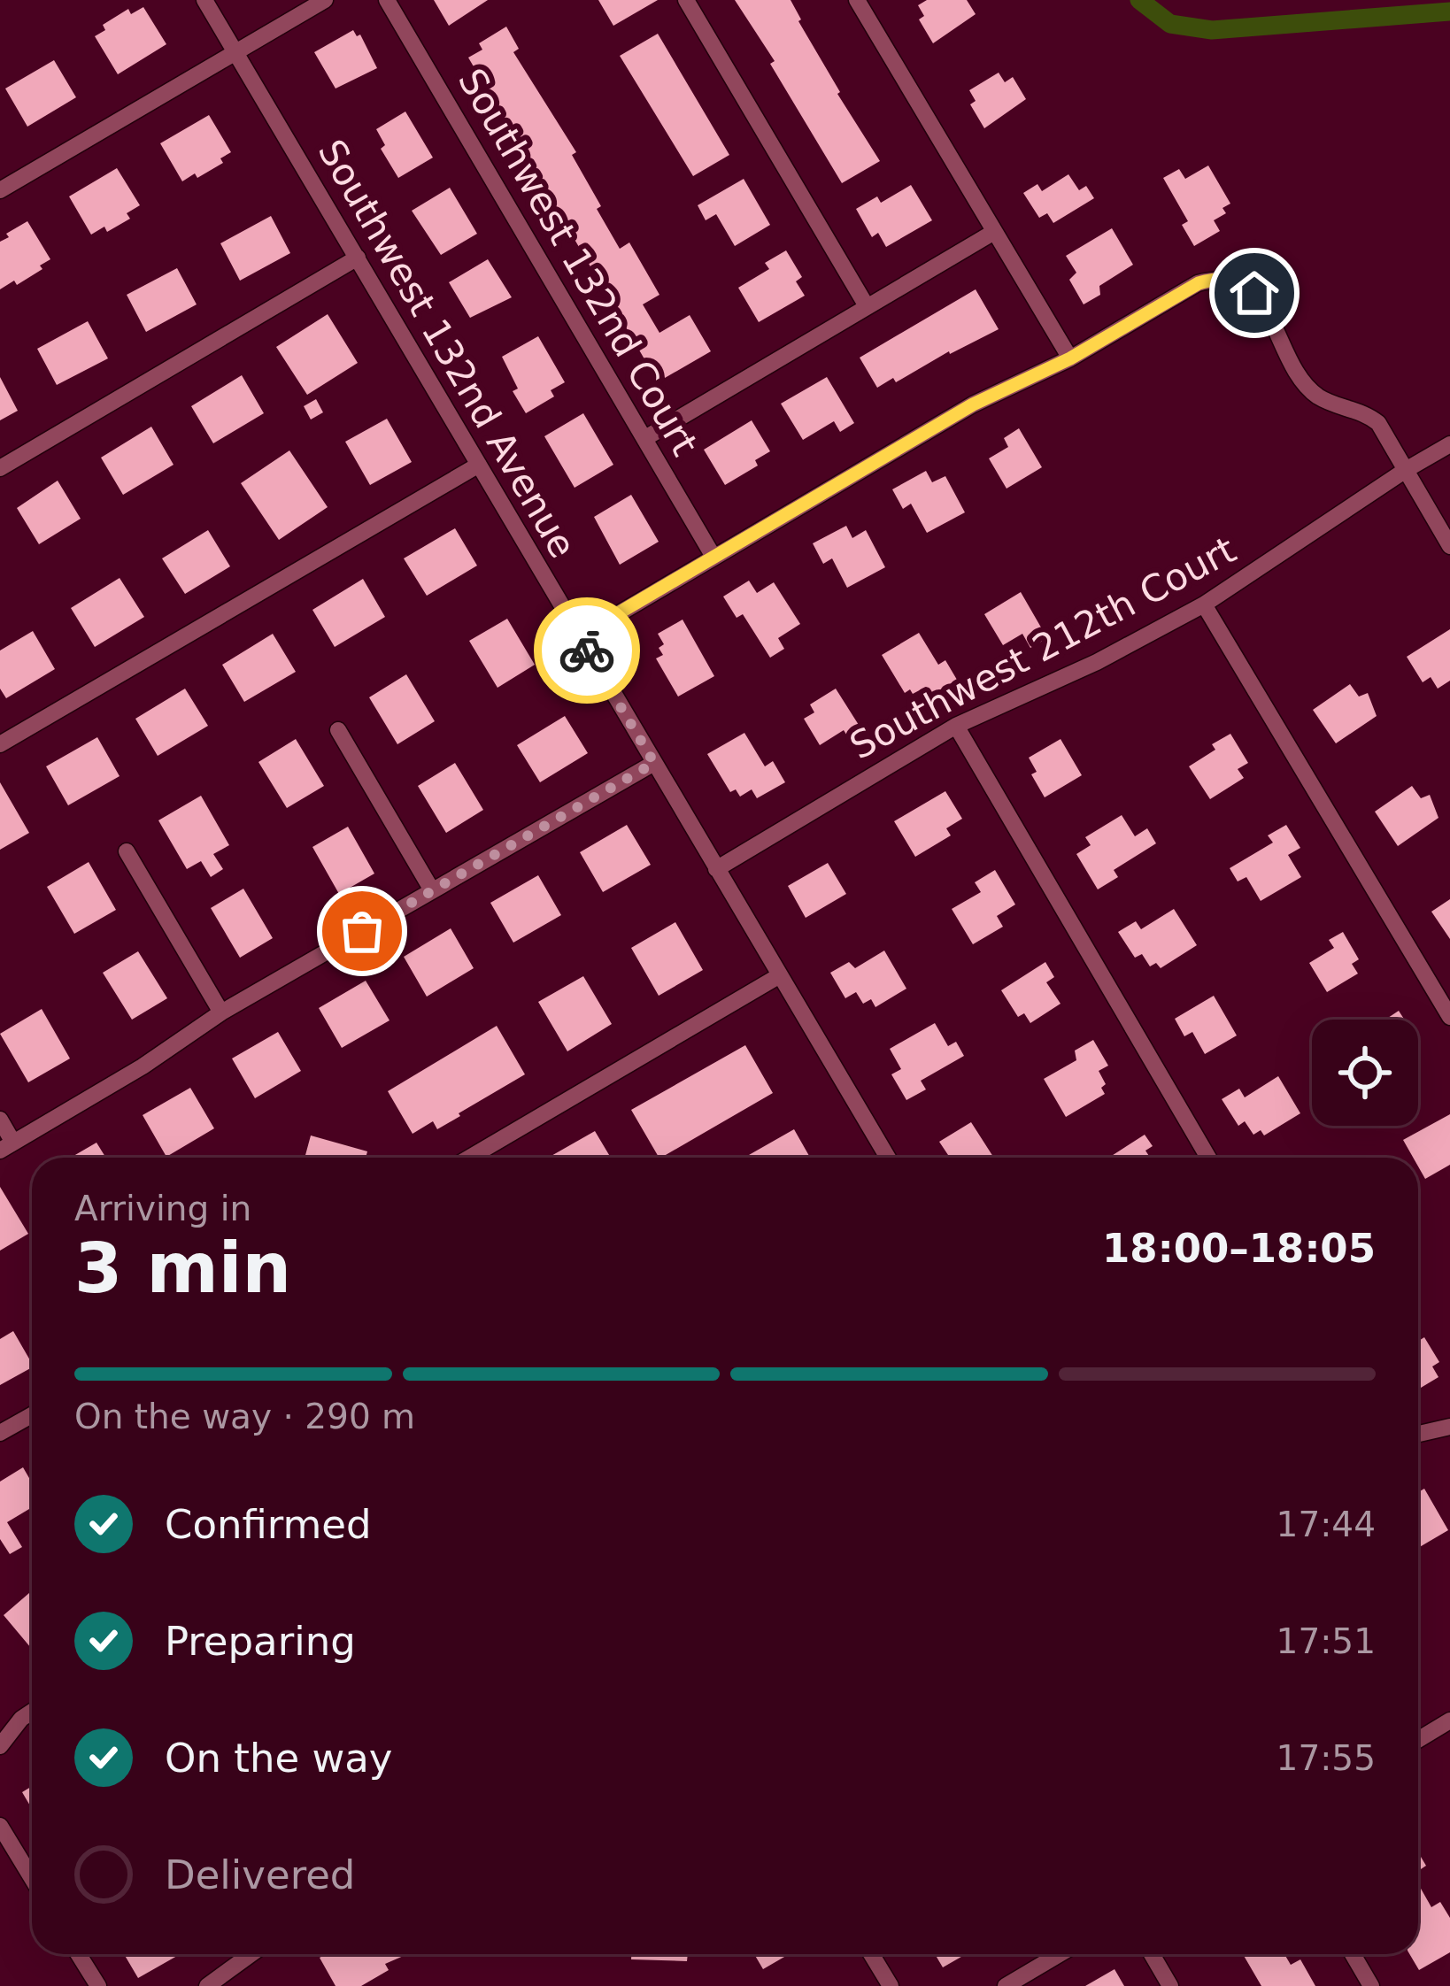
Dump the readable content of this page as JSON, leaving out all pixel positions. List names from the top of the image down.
{
  "streets": {
    "street": ["Southwest 132nd Court", "Southwest 132nd Avenue", "Southwest 212th Court"]
  },
  "crossings": [
    ["Southwest 132nd Avenue", "Southwest 212th Court"]
  ],
  "page": {
    "heading": ["3 min", "Arriving in", "18:00–18:05"],
    "bar": "On the way · 290 m",
    "list": [
      ["Confirmed", "17:44"],
      ["Preparing", "17:51"],
      ["On the way", "17:55"],
      "Delivered"
    ]
  }
}
